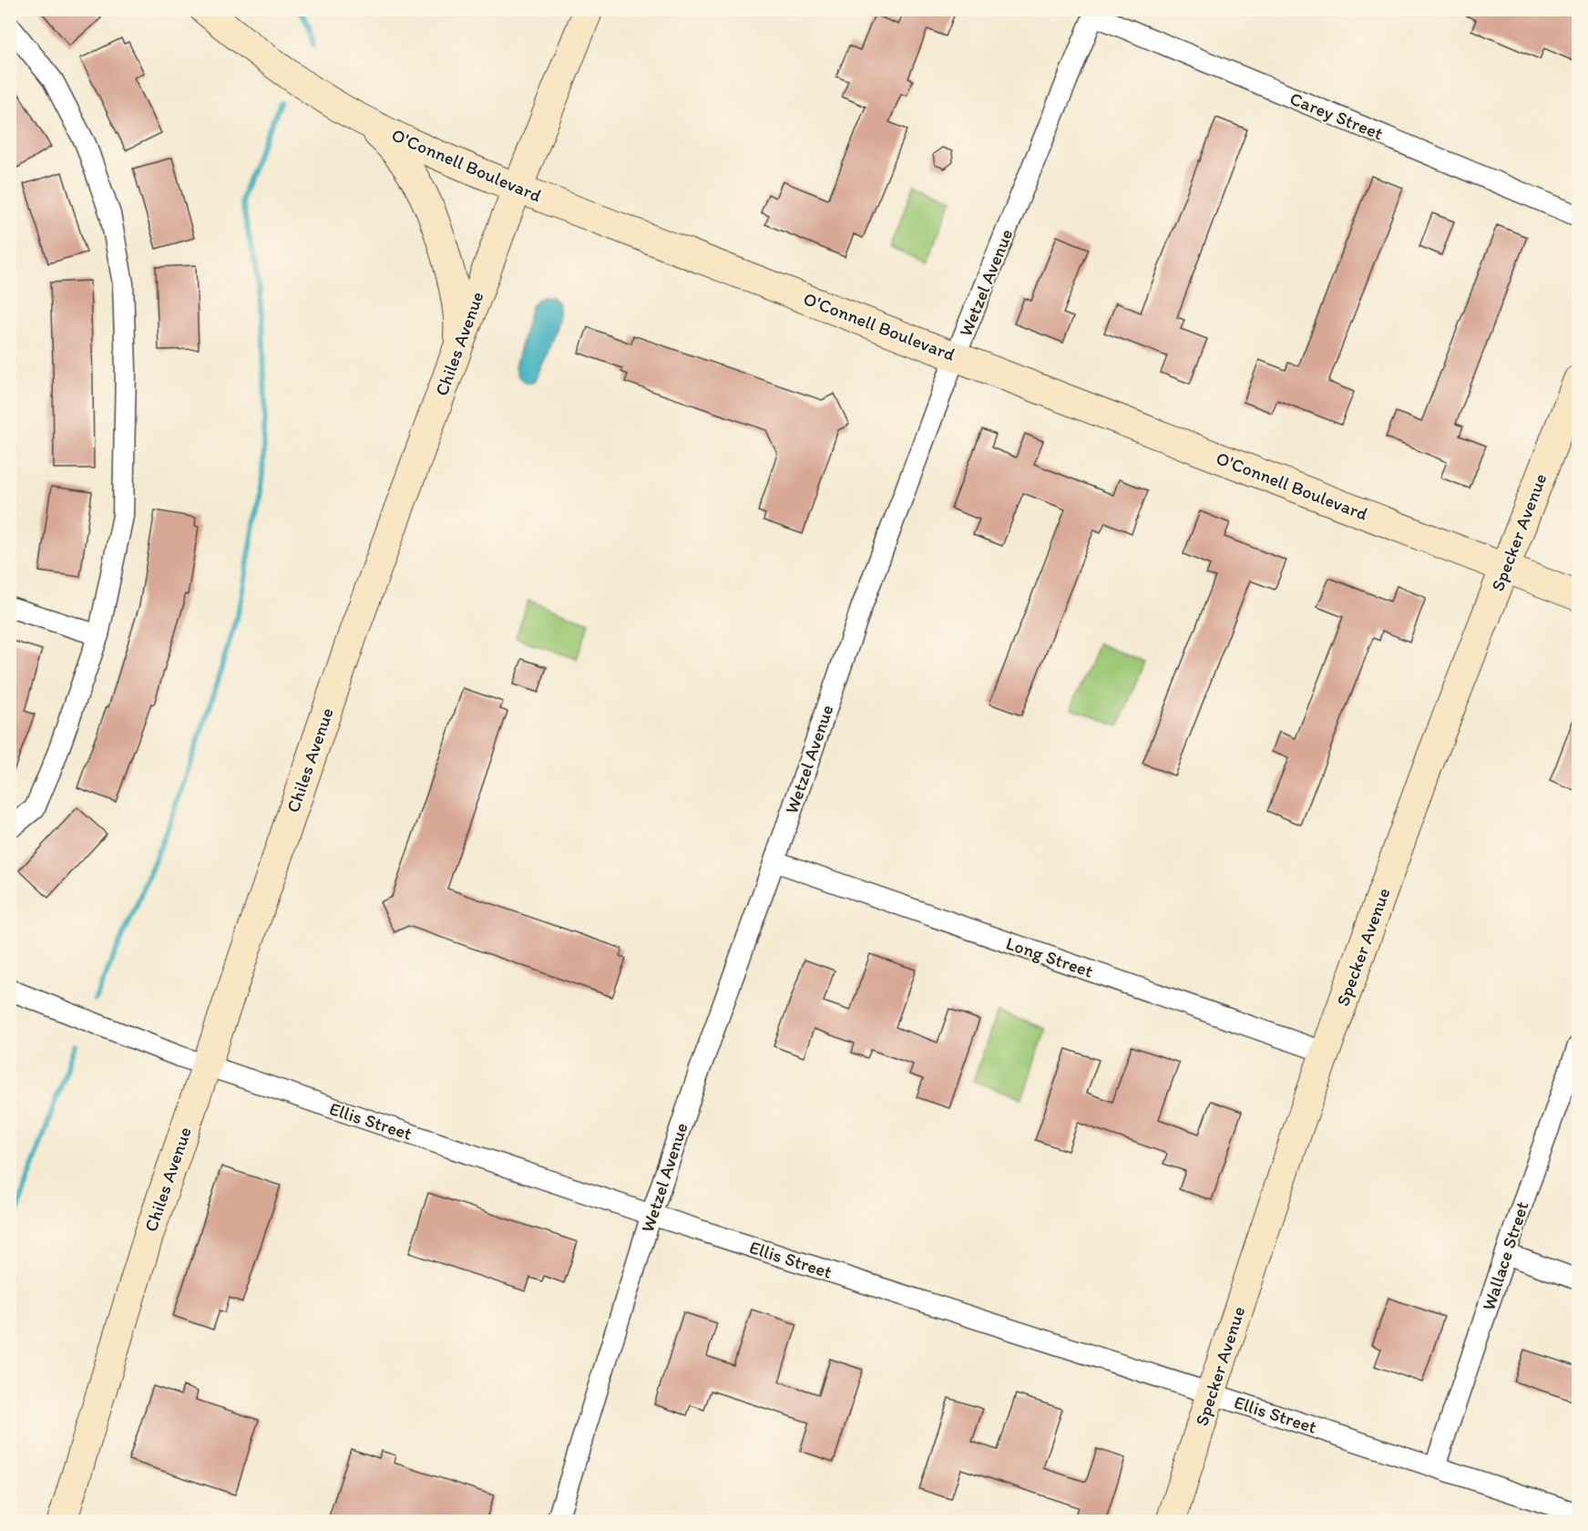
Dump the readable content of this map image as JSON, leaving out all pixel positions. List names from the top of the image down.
{
  "streets": {
    "street": [
      "Carey Street",
      "O'Connell Boulevard",
      "Wetzel Avenue",
      "Chiles Avenue",
      "Specker Avenue",
      "Long Street",
      "Ellis Street",
      "Wallace Street"
    ]
  },
  "crossings": [
    ["Carey Street", "Wetzel Avenue"],
    ["O'Connell Boulevard", "Wetzel Avenue"],
    ["O'Connell Boulevard", "Chiles Avenue"],
    ["O'Connell Boulevard", "Specker Avenue"],
    ["Wetzel Avenue", "Long Street"],
    ["Wetzel Avenue", "Ellis Street"],
    ["Chiles Avenue", "Ellis Street"],
    ["Specker Avenue", "Long Street"],
    ["Specker Avenue", "Ellis Street"],
    ["Ellis Street", "Wallace Street"]
  ]
}
